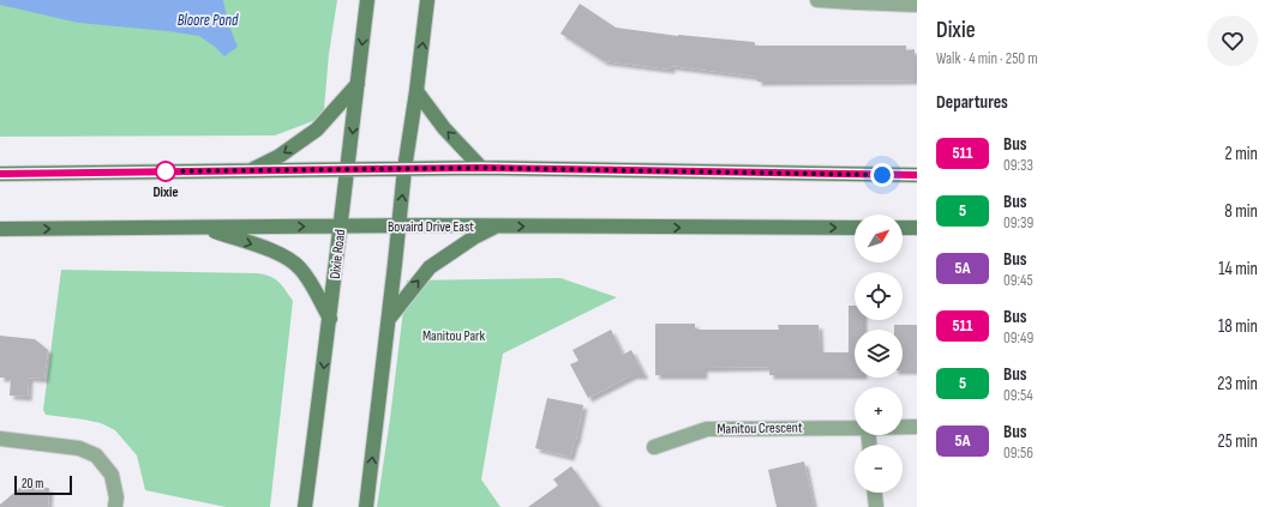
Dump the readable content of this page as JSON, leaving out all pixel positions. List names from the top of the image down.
{
  "streets": {
    "main road": ["Bovaird Drive East", "Dixie Road"],
    "street": ["Manitou Crescent"]
  },
  "crossings": [
    ["Bovaird Drive East", "Dixie Road"]
  ],
  "water": ["Bloore Pond"],
  "parks": ["Manitou Park"],
  "places": ["Dixie"],
  "lines": ["bus line 511"],
  "scale_bar": "20 m",
  "north": "top right",
  "page": {
    "heading": [
      ["Dixie", "Walk · 4 min · 250 m"],
      "Departures"
    ],
    "list": [
      {
        "mark": "511",
        "name": "Bus",
        "note": "09:33",
        "value": "2 min"
      },
      {
        "mark": "5",
        "name": "Bus",
        "note": "09:39",
        "value": "8 min"
      },
      {
        "mark": "5A",
        "name": "Bus",
        "note": "09:45",
        "value": "14 min"
      },
      {
        "mark": "511",
        "name": "Bus",
        "note": "09:49",
        "value": "18 min"
      },
      {
        "mark": "5",
        "name": "Bus",
        "note": "09:54",
        "value": "23 min"
      },
      {
        "mark": "5A",
        "name": "Bus",
        "note": "09:56",
        "value": "25 min"
      }
    ],
    "map_buttons": ["+", "−"],
    "scale": "20 m"
  }
}
